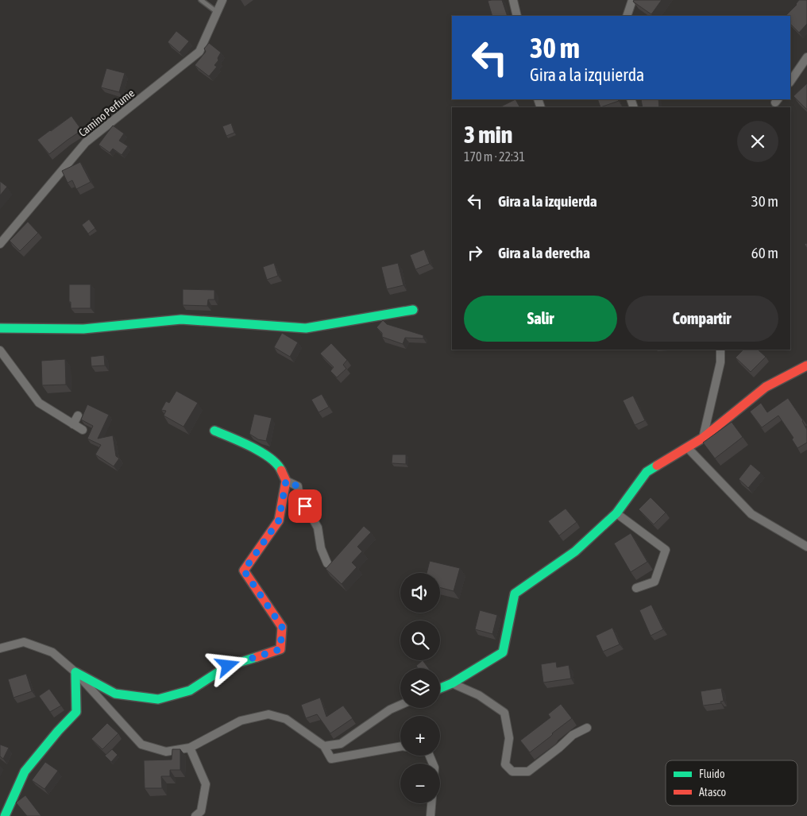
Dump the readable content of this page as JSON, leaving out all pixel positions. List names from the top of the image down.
{
  "streets": {
    "street": ["Camino Perfume"]
  },
  "legend": ["Fluido", "Atasco"],
  "page": {
    "turn": ["30 m", "Gira a la izquierda"],
    "heading": ["3 min", "170 m · 22:31"],
    "list": [
      {
        "name": "Gira a la izquierda",
        "value": "30 m"
      },
      {
        "name": "Gira a la derecha",
        "value": "60 m"
      }
    ],
    "buttons": ["Salir", "Compartir"],
    "map_buttons": ["+", "−"]
  }
}
